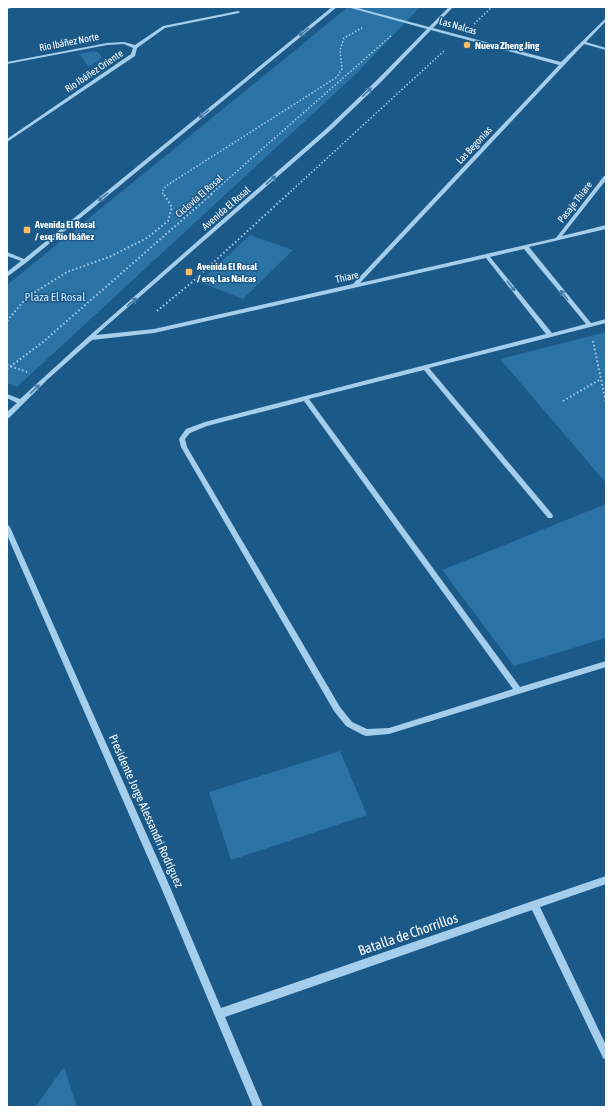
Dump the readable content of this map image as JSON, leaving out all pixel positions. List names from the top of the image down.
{
  "streets": {
    "street": [
      "Las Nalcas",
      "Río Ibáñez Norte",
      "Río Ibáñez Oriente",
      "Las Begonias",
      "Pasaje Thiare",
      "Avenida El Rosal",
      "Thiare",
      "Presidente Jorge Alessandri Rodríguez",
      "Batalla de Chorrillos"
    ],
    "path": ["Ciclovía El Rosal"]
  },
  "crossings": [
    ["Las Nalcas", "Las Begonias"],
    ["Las Nalcas", "Avenida El Rosal"],
    ["Río Ibáñez Norte", "Río Ibáñez Oriente"],
    ["Las Begonias", "Thiare"],
    ["Pasaje Thiare", "Thiare"],
    ["Avenida El Rosal", "Thiare"],
    ["Presidente Jorge Alessandri Rodríguez", "Batalla de Chorrillos"]
  ],
  "one_way": ["Avenida El Rosal"],
  "parks": ["Plaza El Rosal"],
  "places": {
    "other": ["Nueva Zheng Jing"],
    "transit": ["Avenida El Rosal / esq. Río Ibáñez", "Avenida El Rosal / esq. Las Nalcas"]
  }
}
